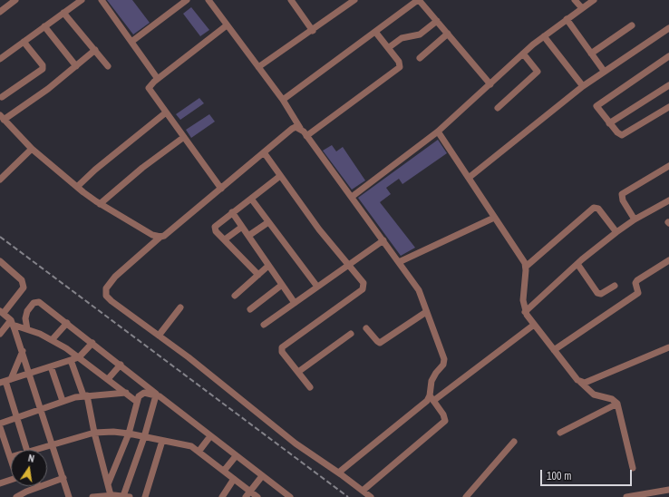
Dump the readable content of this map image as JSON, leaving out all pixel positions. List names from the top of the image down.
{
  "scale_bar": "100 m",
  "north": "top"
}
